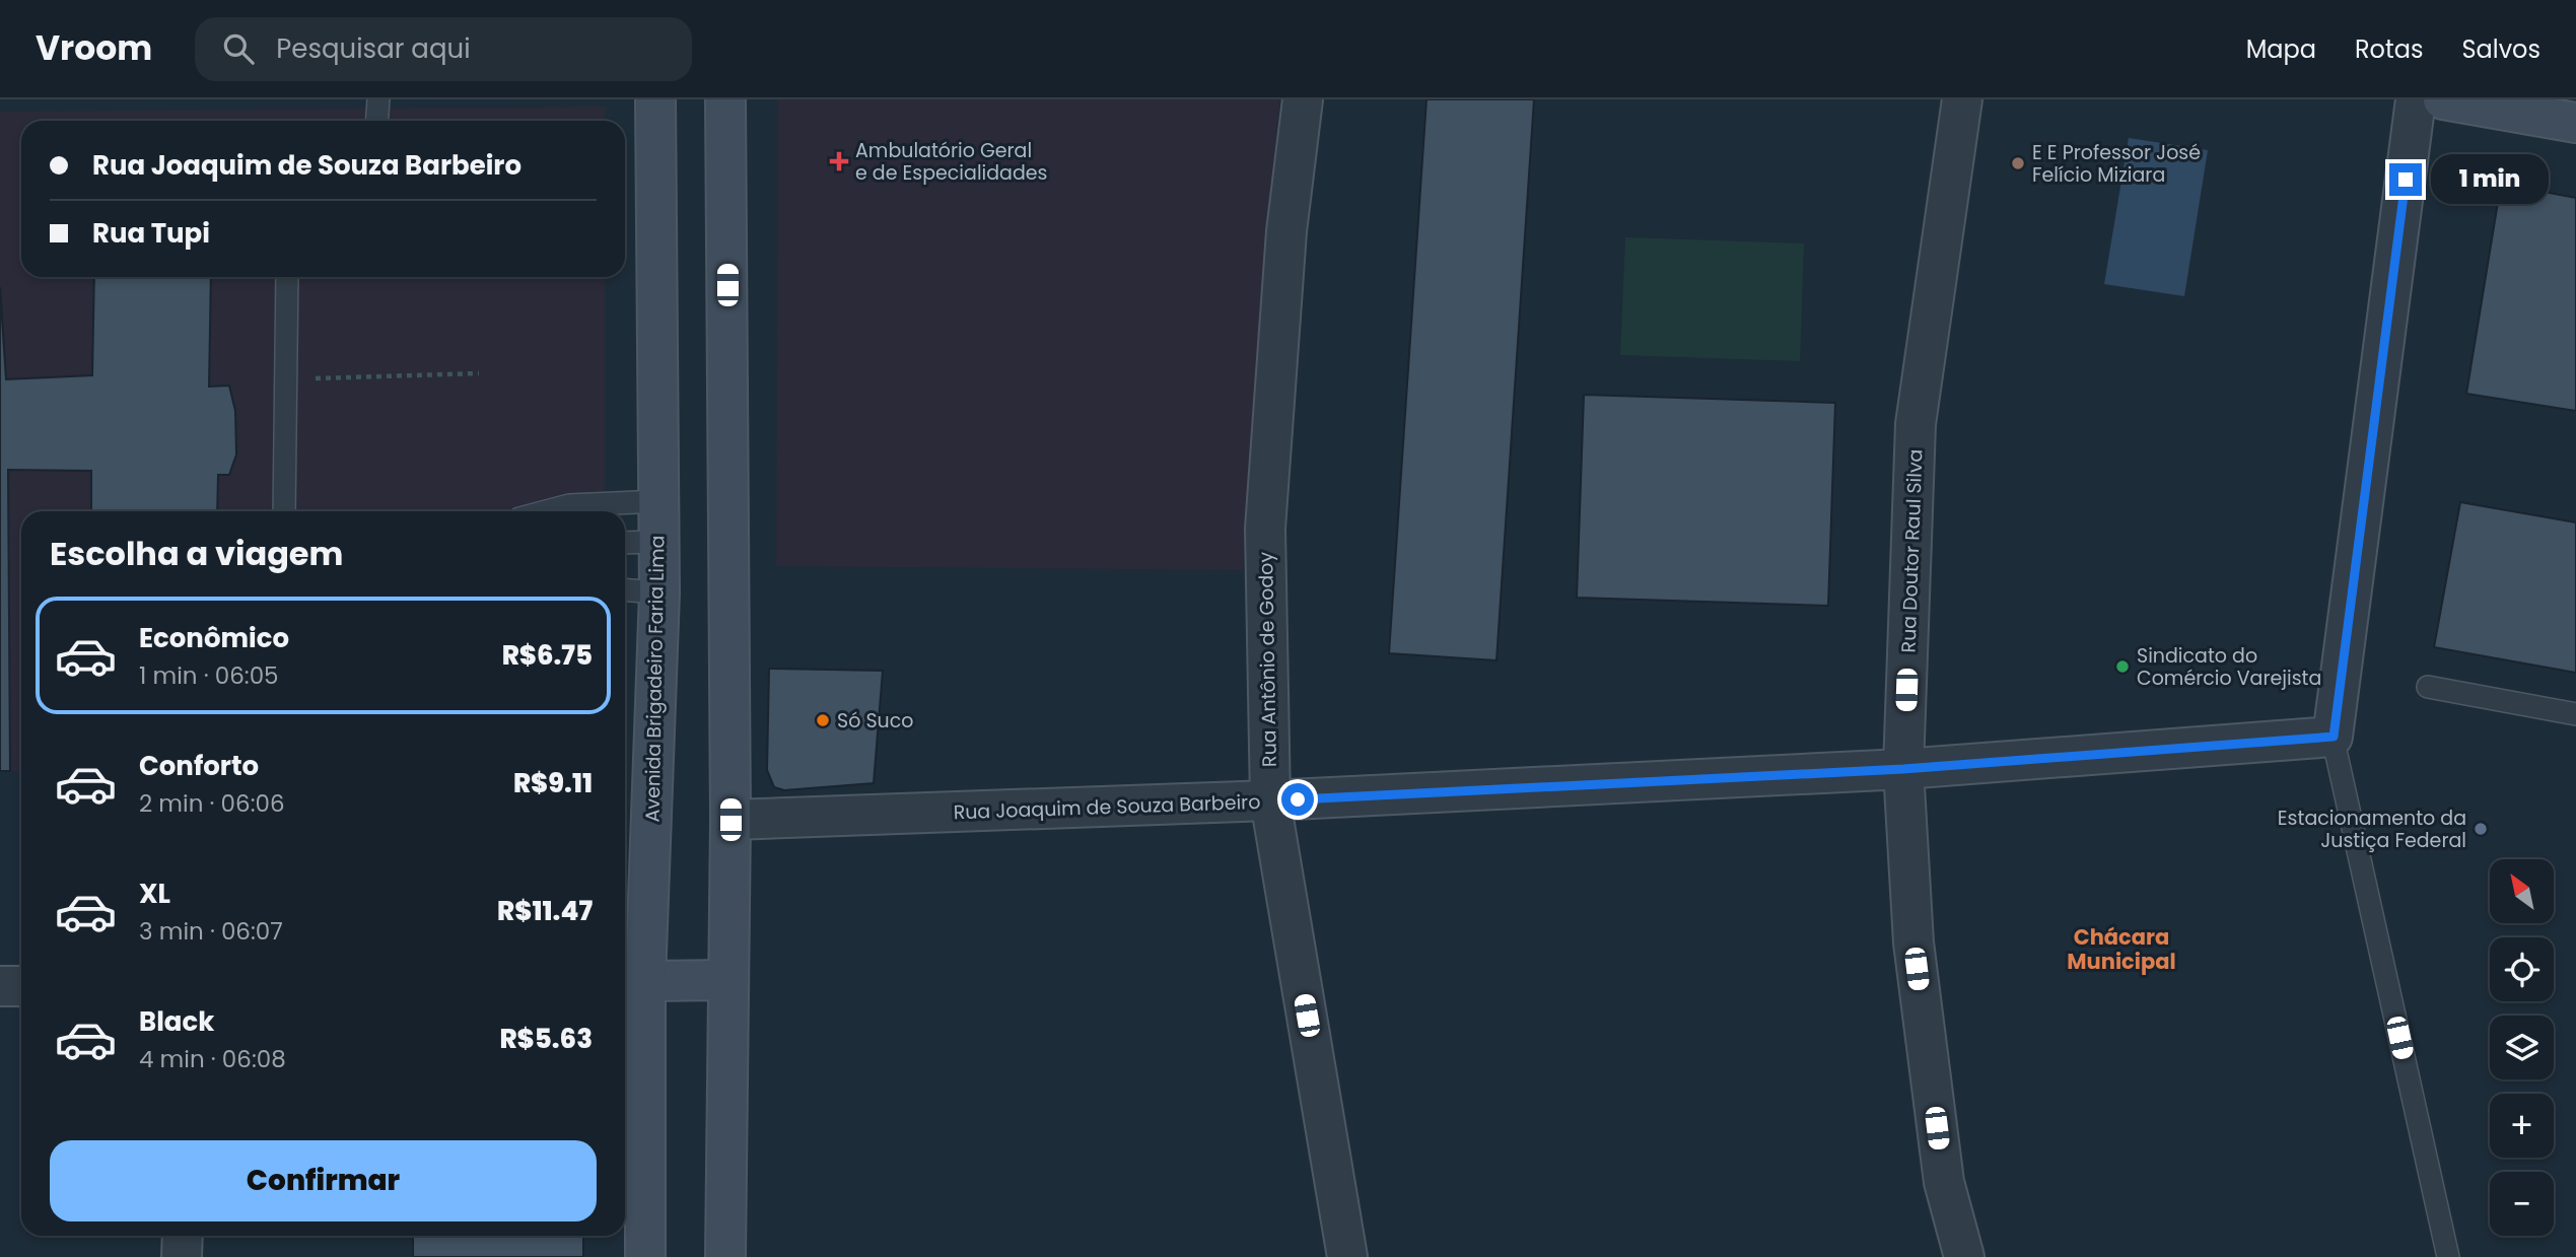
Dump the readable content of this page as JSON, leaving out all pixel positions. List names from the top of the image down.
{
  "streets": {
    "main road": ["Avenida Brigadeiro Faria Lima"],
    "street": ["Rua Doutor Raul Silva", "Rua Antônio de Godoy", "Rua Joaquim de Souza Barbeiro"]
  },
  "crossings": [
    ["Rua Doutor Raul Silva", "Rua Joaquim de Souza Barbeiro"],
    ["Rua Antônio de Godoy", "Rua Joaquim de Souza Barbeiro"]
  ],
  "districts": ["Chácara Municipal"],
  "places": {
    "health": ["Ambulatório Geral e de Especialidades"],
    "other": [
      "E E Professor José Felício Miziara",
      "Sindicato do Comércio Varejista",
      "Só Suco",
      "Estacionamento da Justiça Federal"
    ]
  },
  "north": "top left",
  "page": {
    "header": "Vroom",
    "search": "Pesquisar aqui",
    "nav": ["Mapa", "Rotas", "Salvos"],
    "banner": ["Rua Joaquim de Souza Barbeiro", "Rua Tupi"],
    "bubble": "1 min",
    "heading": "Escolha a viagem",
    "list": [
      {
        "name": "Econômico",
        "note": "1 min · 06:05",
        "value": "R$6.75"
      },
      {
        "name": "Conforto",
        "note": "2 min · 06:06",
        "value": "R$9.11"
      },
      {
        "name": "XL",
        "note": "3 min · 06:07",
        "value": "R$11.47"
      },
      {
        "name": "Black",
        "note": "4 min · 06:08",
        "value": "R$5.63"
      }
    ],
    "map_buttons": ["+", "−"],
    "buttons": "Confirmar"
  }
}
